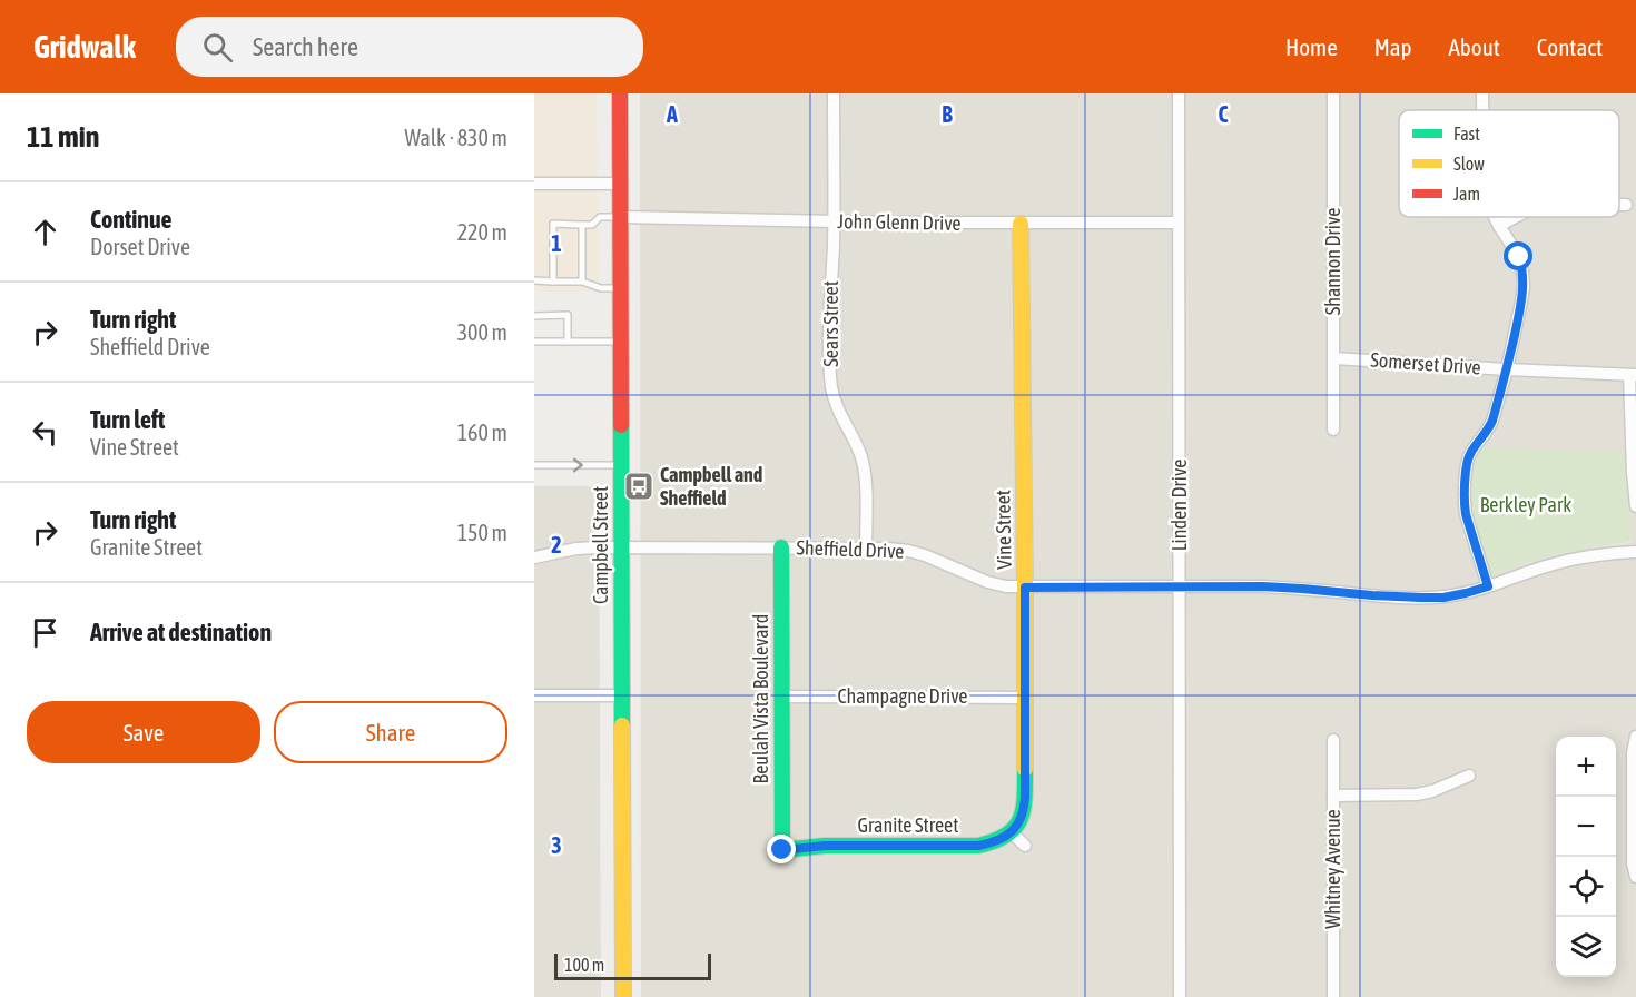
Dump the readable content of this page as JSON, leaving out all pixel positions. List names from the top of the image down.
{
  "streets": {
    "street": [
      "John Glenn Drive",
      "Shannon Drive",
      "Sears Street",
      "Somerset Drive",
      "Linden Drive",
      "Vine Street",
      "Campbell Street",
      "Sheffield Drive",
      "Champagne Drive",
      "Beulah Vista Boulevard",
      "Granite Street",
      "Whitney Avenue"
    ]
  },
  "crossings": [
    ["John Glenn Drive", "Sears Street"],
    ["John Glenn Drive", "Linden Drive"],
    ["John Glenn Drive", "Vine Street"],
    ["John Glenn Drive", "Campbell Street"],
    ["Shannon Drive", "Somerset Drive"],
    ["Sears Street", "Sheffield Drive"],
    ["Linden Drive", "Sheffield Drive"],
    ["Vine Street", "Sheffield Drive"],
    ["Vine Street", "Champagne Drive"],
    ["Vine Street", "Granite Street"],
    ["Campbell Street", "Sheffield Drive"],
    ["Sheffield Drive", "Beulah Vista Boulevard"],
    ["Champagne Drive", "Beulah Vista Boulevard"],
    ["Beulah Vista Boulevard", "Granite Street"]
  ],
  "parks": ["Berkley Park"],
  "places": {
    "bus stop": ["Campbell and Sheffield"]
  },
  "legend": ["Fast", "Slow", "Jam"],
  "scale_bar": "100 m",
  "page": {
    "header": "Gridwalk",
    "search": "Search here",
    "nav": [
      "Home",
      "Map",
      "About",
      "Contact"
    ],
    "heading": ["11 min", "Walk · 830 m"],
    "list": [
      ["Continue", "Dorset Drive", "220 m"],
      ["Turn right", "Sheffield Drive", "300 m"],
      ["Turn left", "Vine Street", "160 m"],
      ["Turn right", "Granite Street", "150 m"],
      "Arrive at destination"
    ],
    "buttons": ["Save", "Share"],
    "map_buttons": ["+", "−"],
    "scale": "100 m"
  },
  "grid": {
    "columns": ["A", "B", "C"],
    "rows": ["1", "2", "3"]
  }
}
